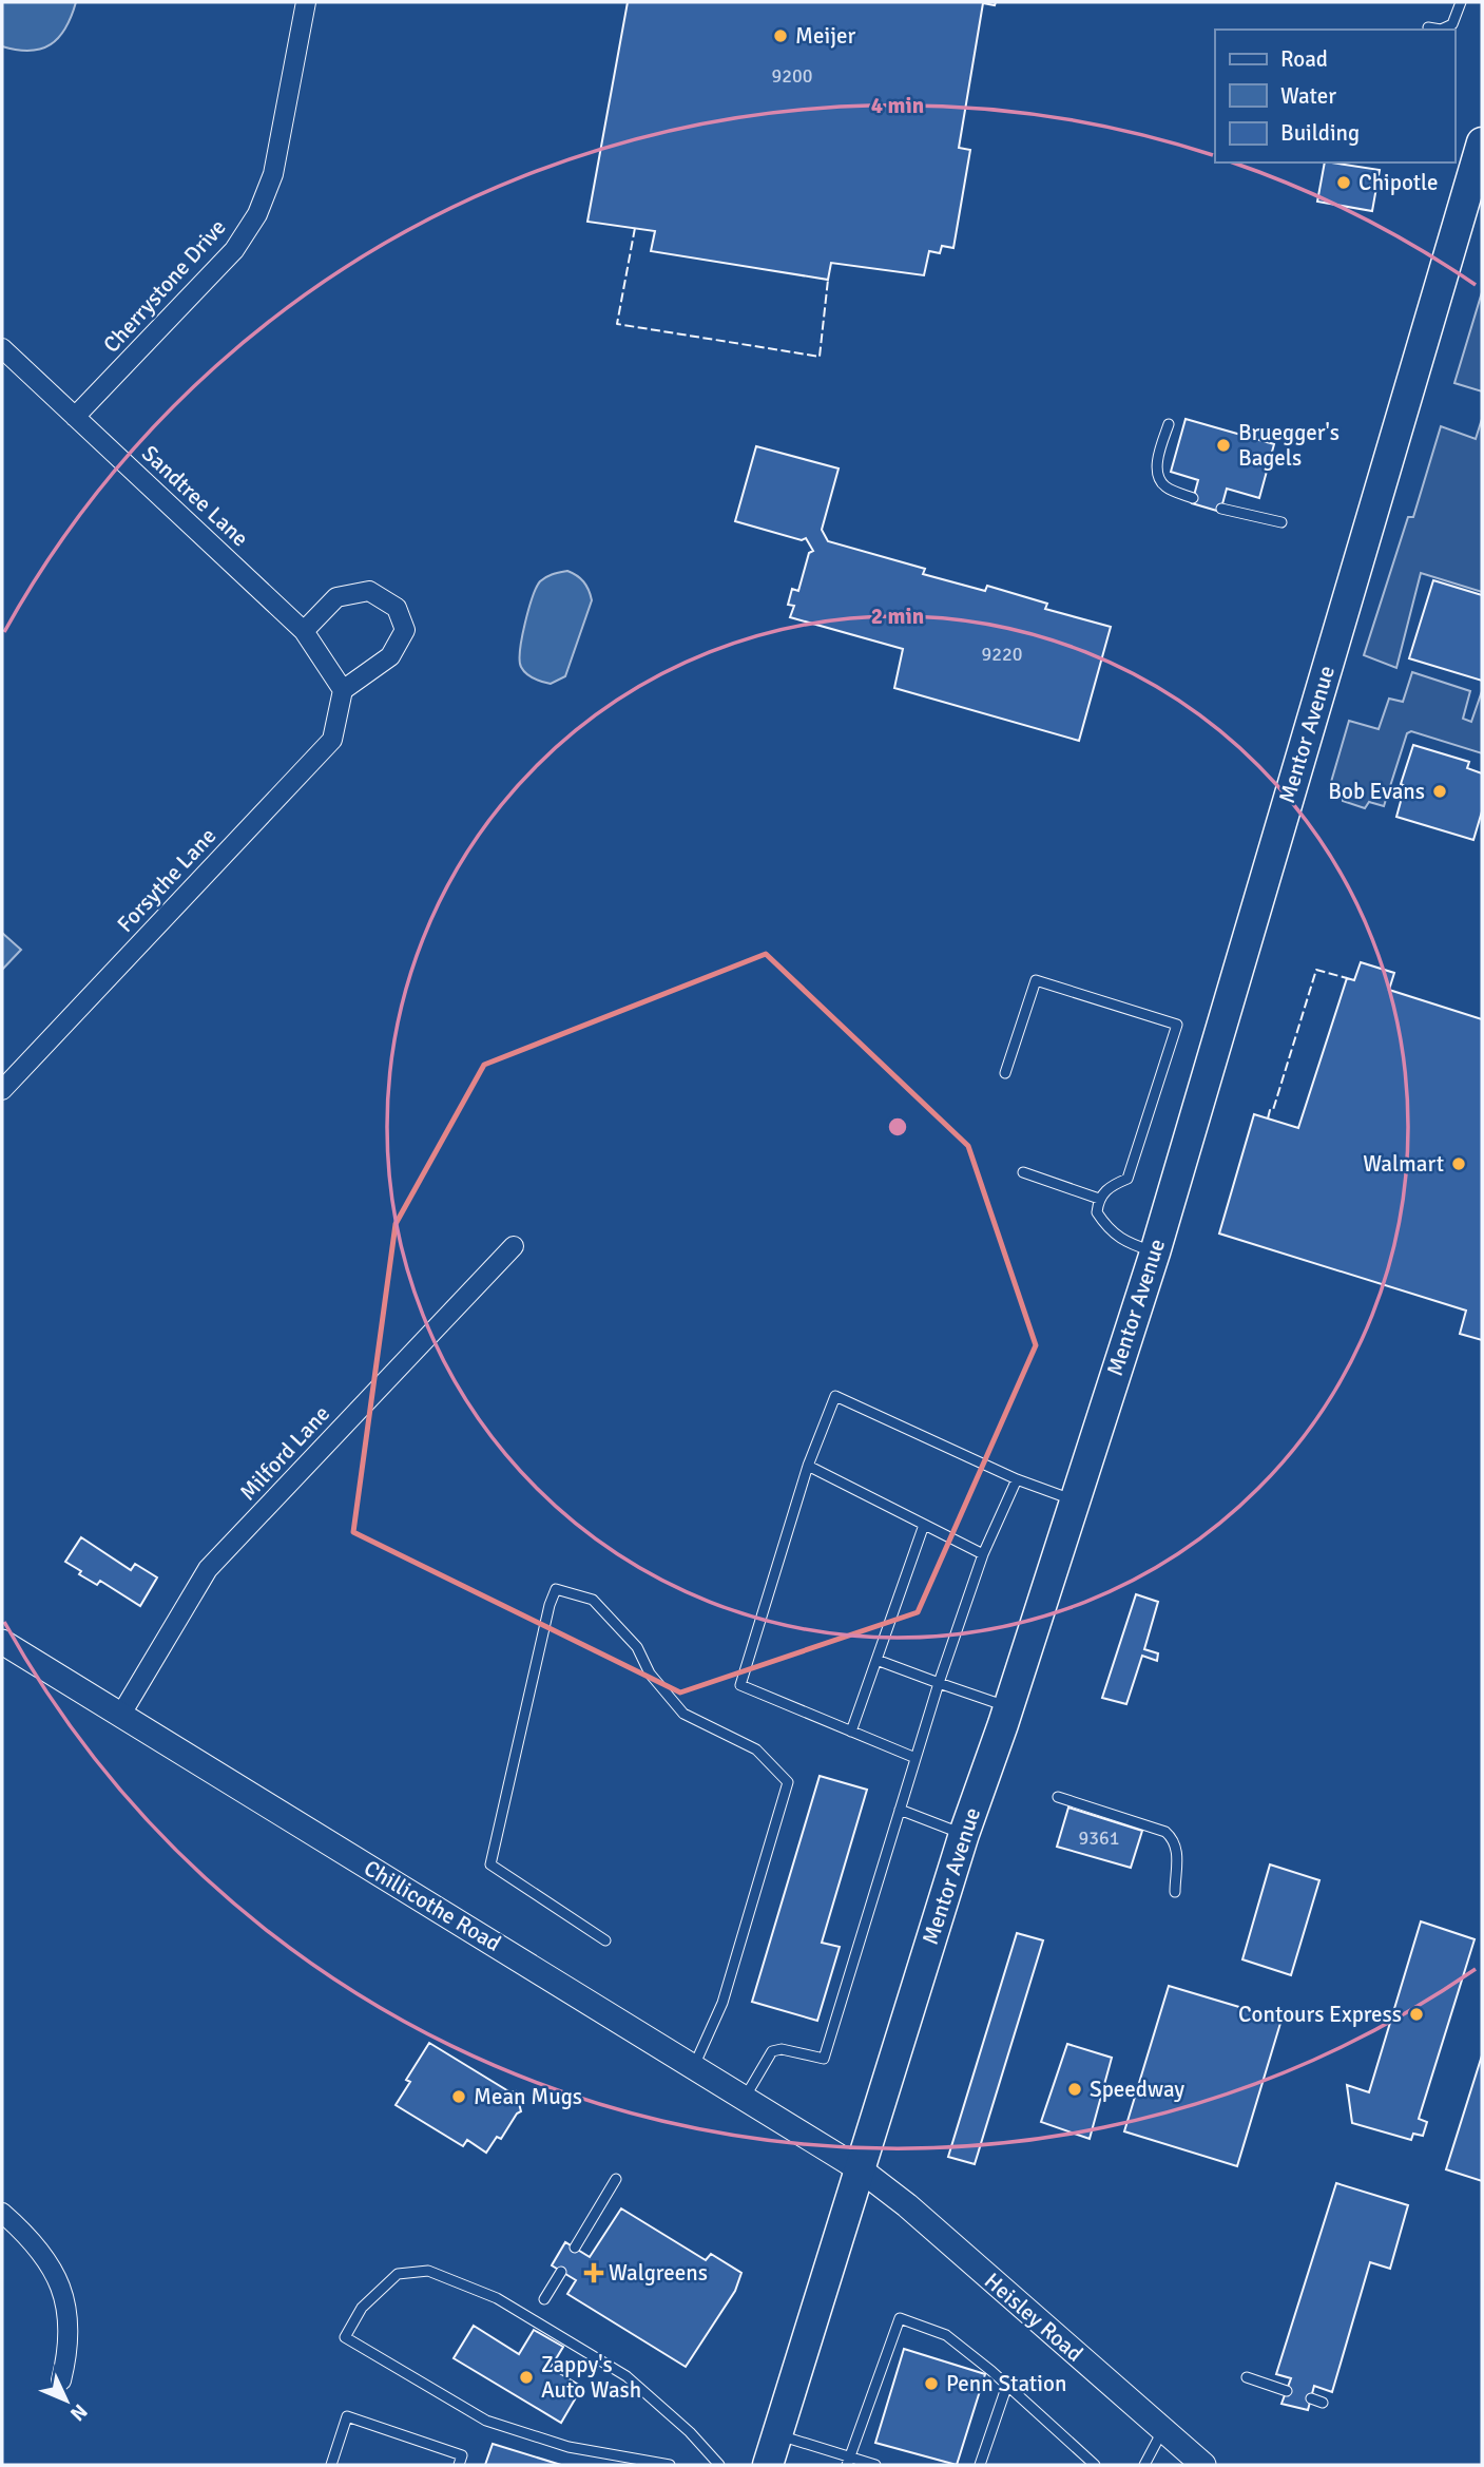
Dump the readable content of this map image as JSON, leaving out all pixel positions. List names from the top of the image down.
{
  "streets": {
    "main road": ["Mentor Avenue"],
    "street": [
      "Cherrystone Drive",
      "Sandtree Lane",
      "Forsythe Lane",
      "Milford Lane",
      "Chillicothe Road",
      "Heisley Road"
    ]
  },
  "crossings": [
    ["Cherrystone Drive", "Sandtree Lane"],
    ["Sandtree Lane", "Forsythe Lane"],
    ["Mentor Avenue", "Chillicothe Road"],
    ["Mentor Avenue", "Heisley Road"],
    ["Milford Lane", "Chillicothe Road"],
    ["Chillicothe Road", "Heisley Road"]
  ],
  "places": {
    "other": [
      "Meijer",
      "Chipotle",
      "Bruegger's Bagels",
      "Bob Evans",
      "Walmart",
      "Contours Express",
      "Speedway",
      "Mean Mugs",
      "Zappy's Auto Wash",
      "Penn Station"
    ],
    "health": ["Walgreens"]
  },
  "house_numbers": ["9200", "9220", "9361"],
  "legend": ["Road", "Water", "Building"],
  "north": "bottom right",
  "rings": ["4 min", "2 min"]
}
